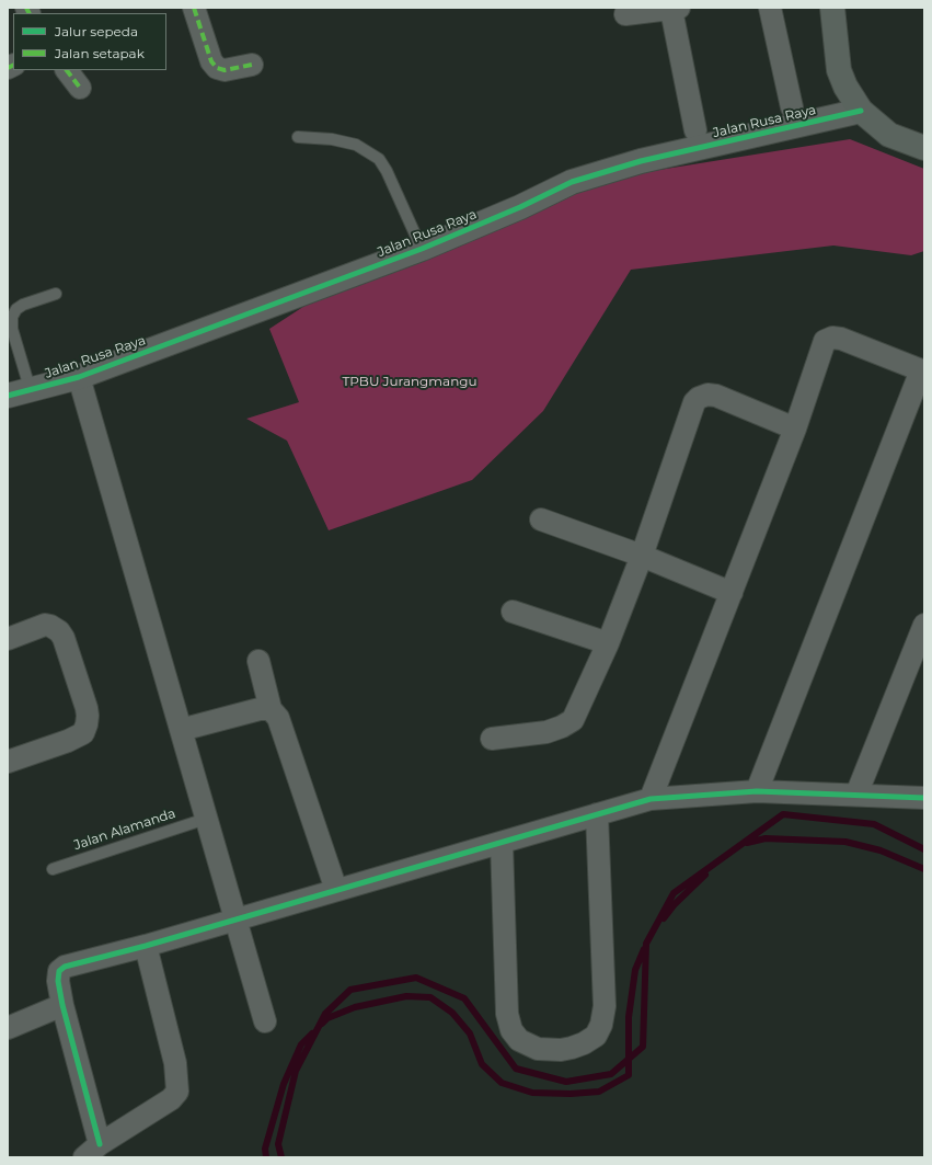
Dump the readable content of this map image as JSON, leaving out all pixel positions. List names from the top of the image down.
{
  "streets": {
    "street": ["Jalan Rusa Raya"],
    "lane": ["Jalan Alamanda"]
  },
  "parks": ["TPBU Jurangmangu"],
  "legend": ["Jalur sepeda", "Jalan setapak"]
}
